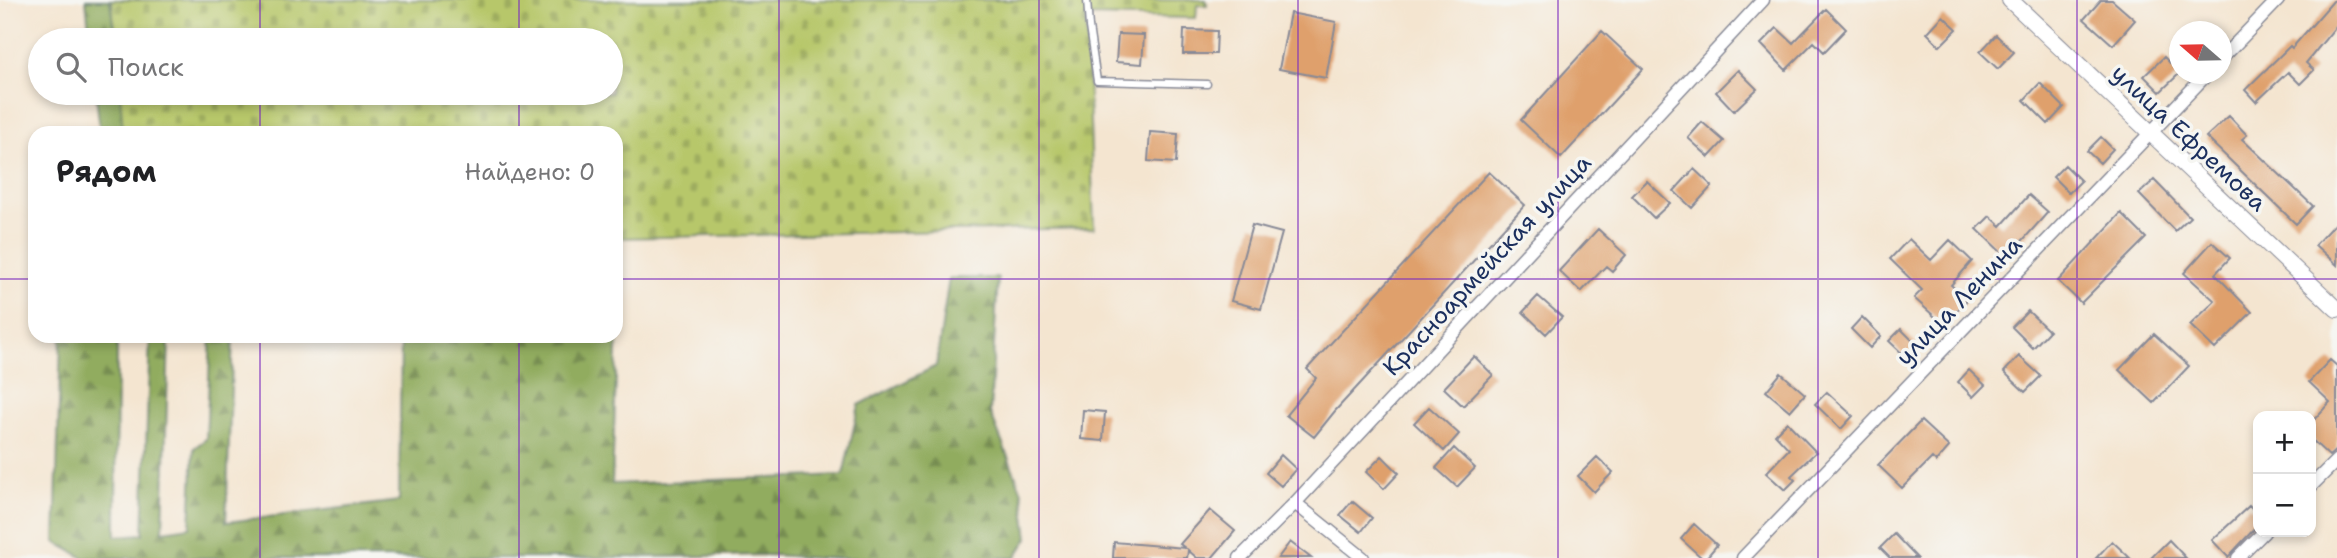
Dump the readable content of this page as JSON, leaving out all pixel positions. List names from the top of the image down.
{
  "streets": {
    "street": ["улица Ефремова", "Красноармейская улица", "улица Ленина"]
  },
  "crossings": [
    ["улица Ефремова", "улица Ленина"]
  ],
  "north": "left",
  "page": {
    "search": "Поиск",
    "heading": ["Рядом", "Найдено: 0"],
    "map_buttons": ["+", "−"]
  }
}
